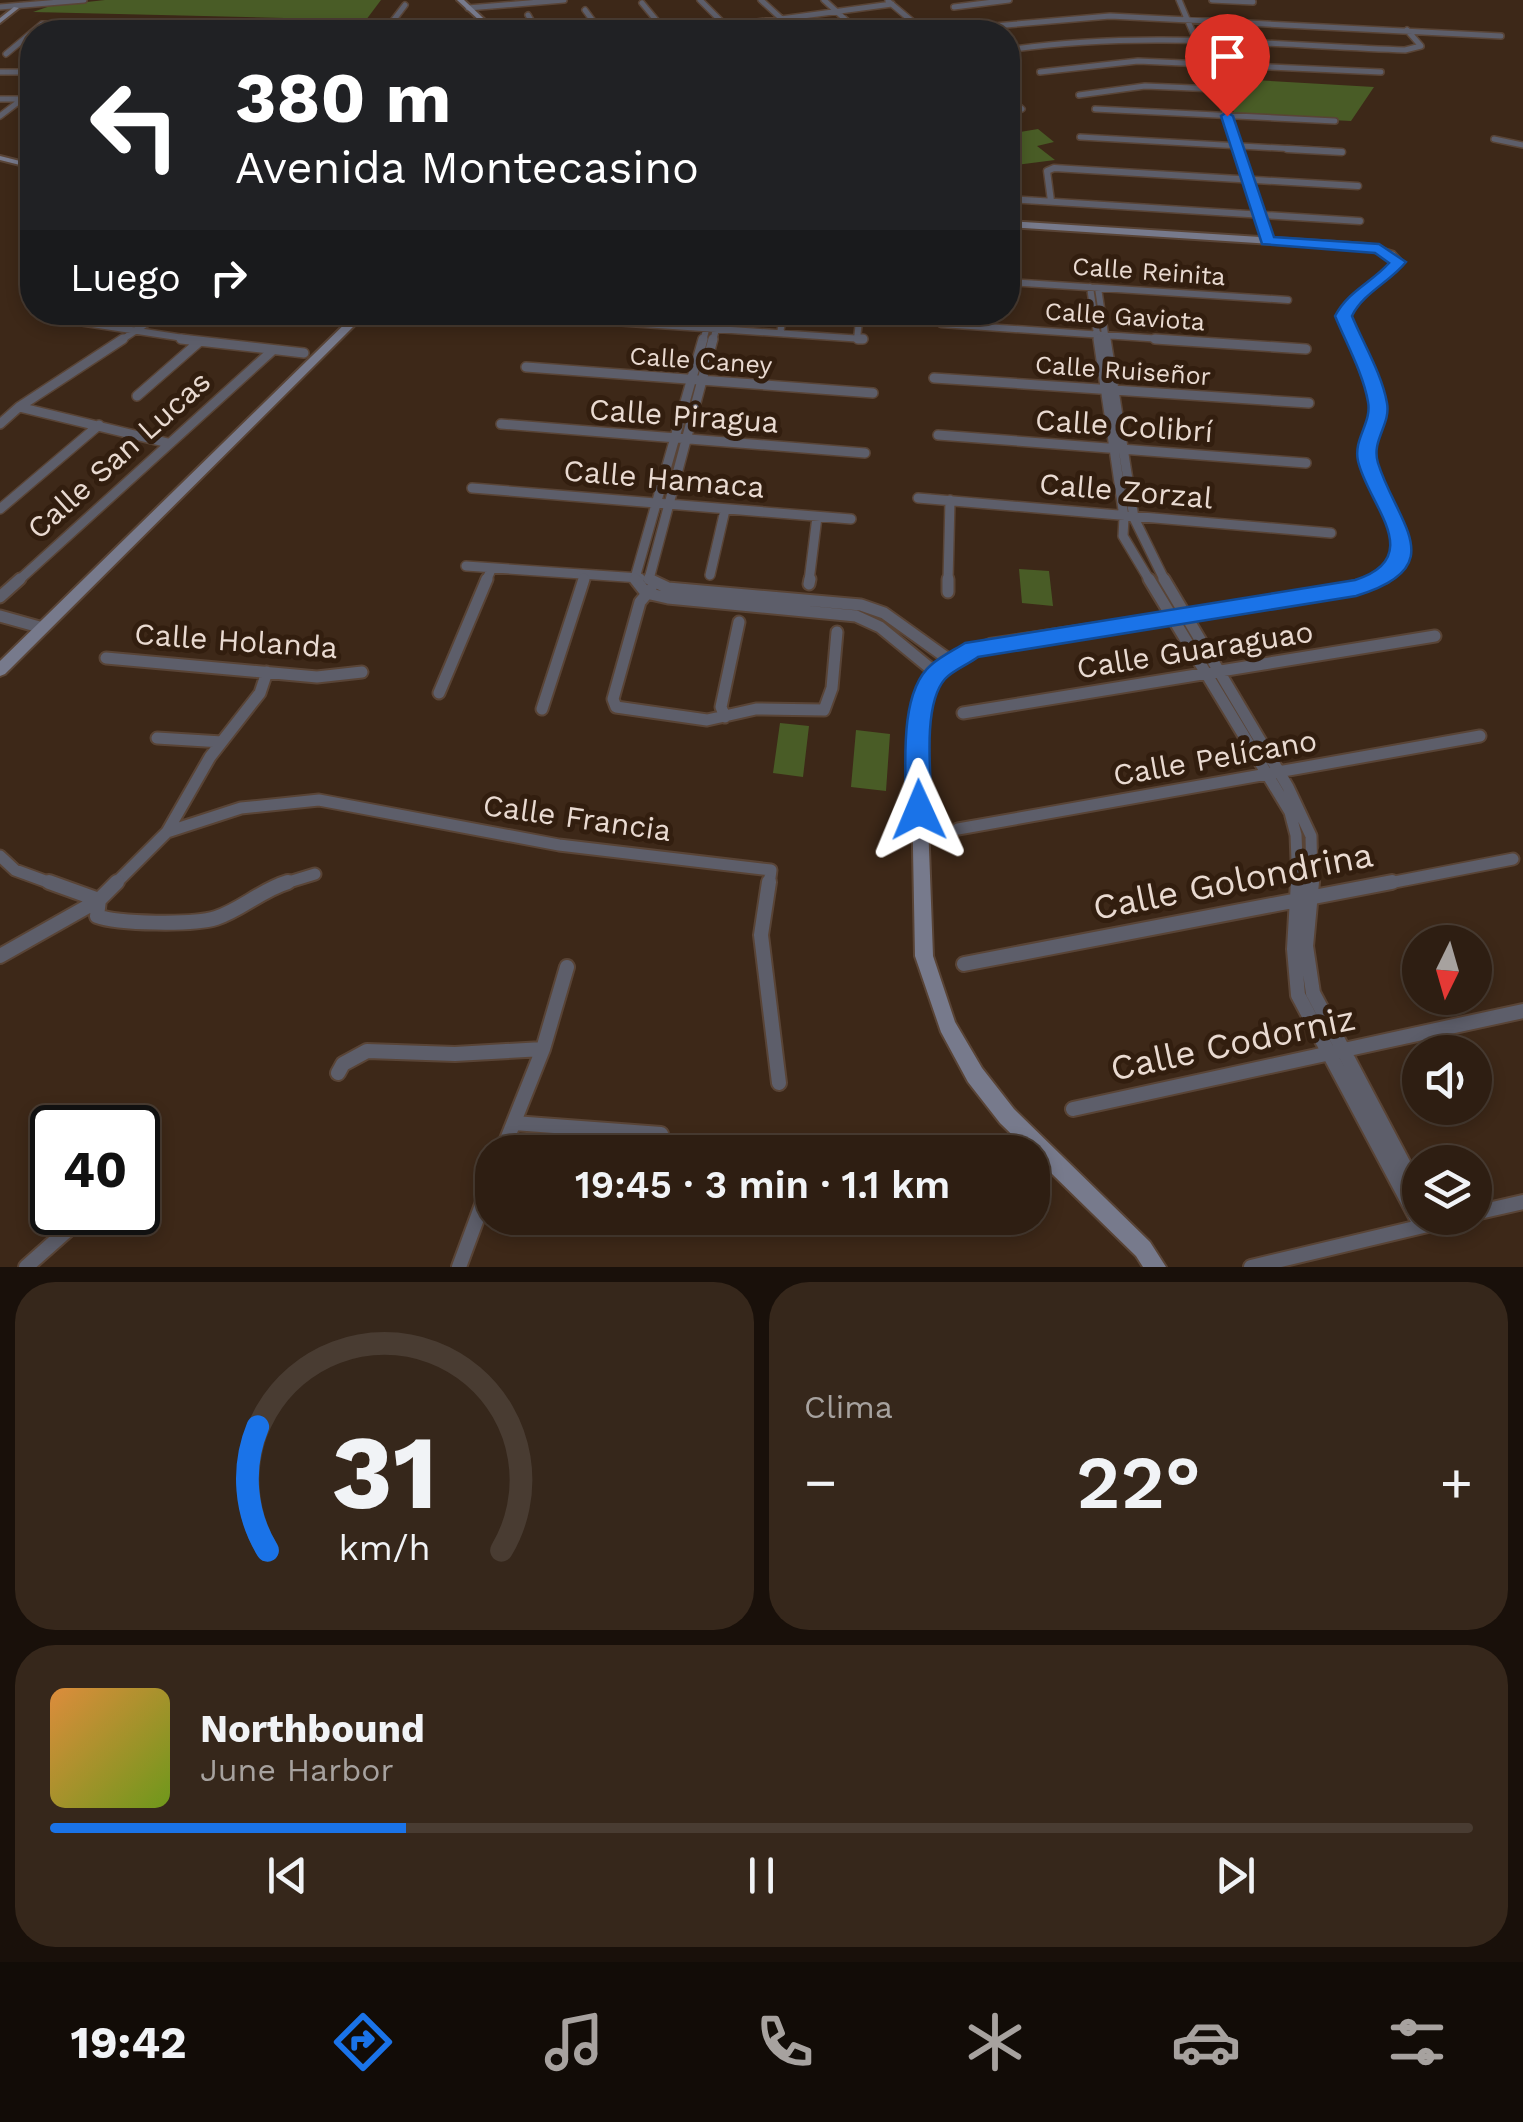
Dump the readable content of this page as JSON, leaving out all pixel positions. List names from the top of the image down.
{
  "streets": {
    "street": [
      "Calle Reinita",
      "Calle Gaviota",
      "Calle Caney",
      "Calle Ruiseñor",
      "Calle Piragua",
      "Calle Colibrí",
      "Calle San Lucas",
      "Calle Hamaca",
      "Calle Zorzal",
      "Calle Holanda",
      "Calle Guaraguao",
      "Calle Pelícano",
      "Calle Francia",
      "Calle Golondrina",
      "Calle Codorniz"
    ]
  },
  "north": "bottom",
  "page": {
    "turn": ["380 m", "Avenida Montecasino"],
    "then": "Luego",
    "limit": "40",
    "trip": "19:45 · 3 min · 1.1 km",
    "tile": "Clima",
    "heat": ["−", "22°", "+"],
    "song": ["Northbound", "June Harbor"],
    "tabs": "19:42",
    "gauge": ["31", "km/h"]
  }
}
